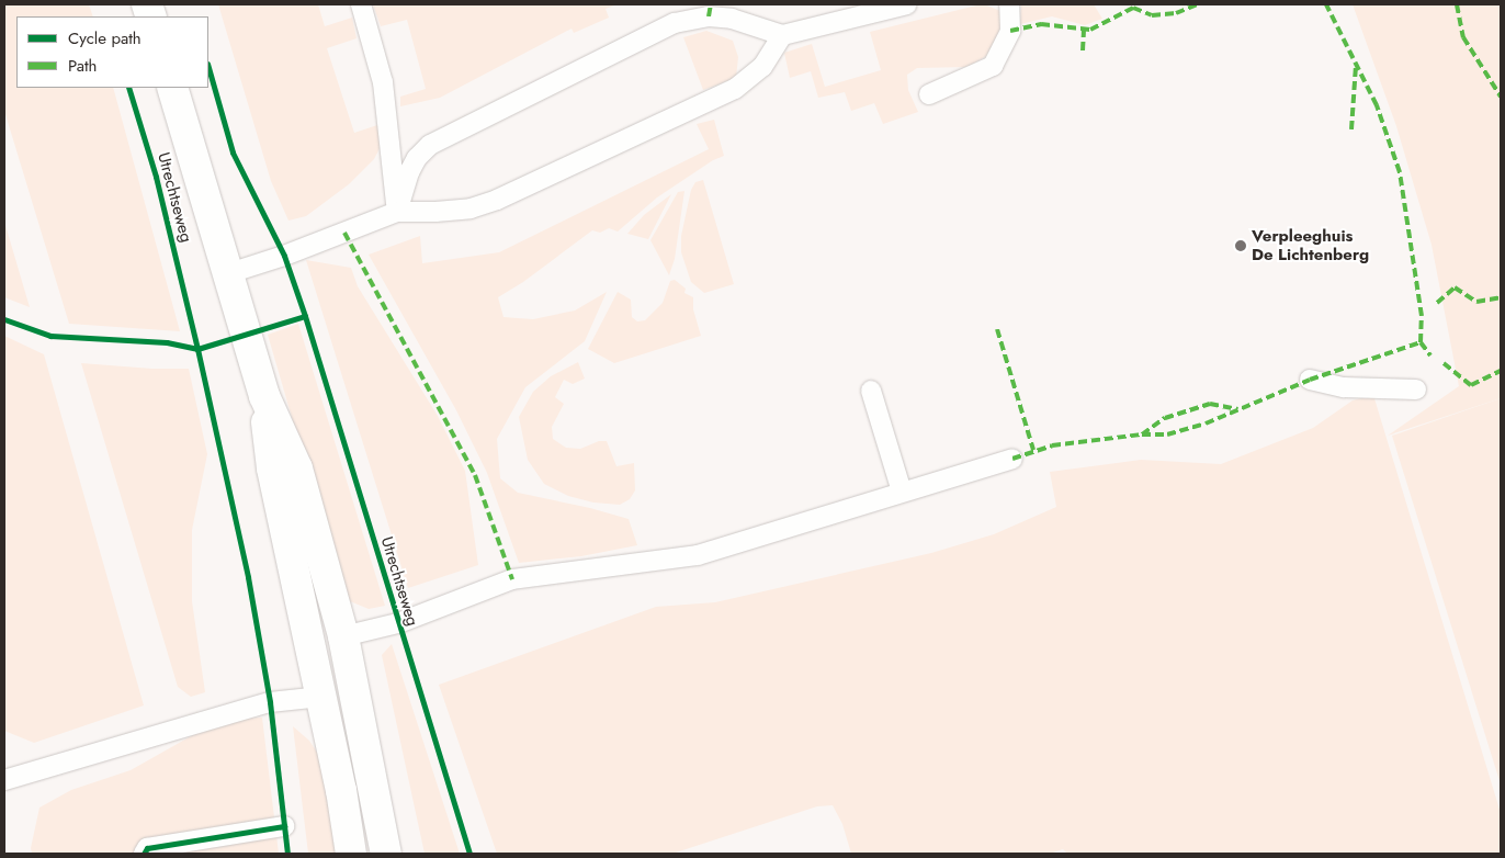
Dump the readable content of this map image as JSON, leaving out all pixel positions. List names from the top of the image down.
{
  "streets": {
    "main road": ["Utrechtseweg"]
  },
  "places": ["Verpleeghuis De Lichtenberg"],
  "legend": ["Cycle path", "Path"]
}
